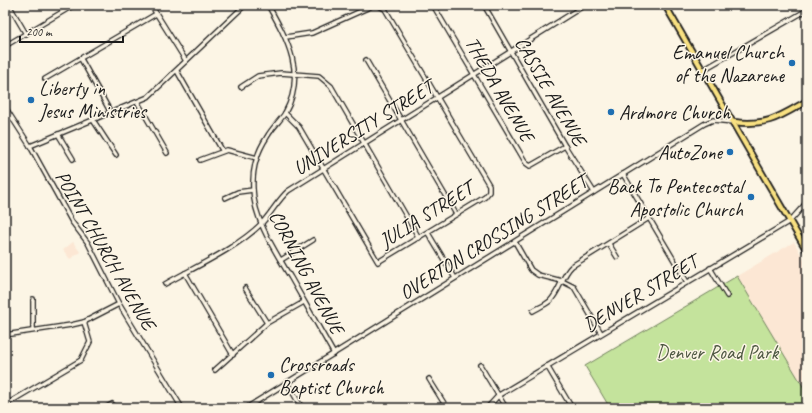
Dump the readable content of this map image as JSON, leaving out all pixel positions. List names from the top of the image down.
{
  "streets": {
    "main road": ["OVERTON CROSSING STREET"],
    "street": [
      "THEDA AVENUE",
      "CASSIE AVENUE",
      "UNIVERSITY STREET",
      "JULIA STREET",
      "POINT CHURCH AVENUE",
      "CORNING AVENUE",
      "DENVER STREET"
    ]
  },
  "crossings": [
    ["THEDA AVENUE", "CASSIE AVENUE"],
    ["THEDA AVENUE", "UNIVERSITY STREET"],
    ["CASSIE AVENUE", "UNIVERSITY STREET"],
    ["CASSIE AVENUE", "OVERTON CROSSING STREET"],
    ["UNIVERSITY STREET", "JULIA STREET"],
    ["UNIVERSITY STREET", "CORNING AVENUE"],
    ["OVERTON CROSSING STREET", "CORNING AVENUE"]
  ],
  "parks": ["Denver Road Park"],
  "places": [
    "Emanuel Church of the Nazarene",
    "Liberty in Jesus Ministries",
    "Ardmore Church",
    "AutoZone",
    "Back To Pentecostal Apostolic Church",
    "Crossroads Baptist Church"
  ],
  "scale_bar": "200 m"
}
